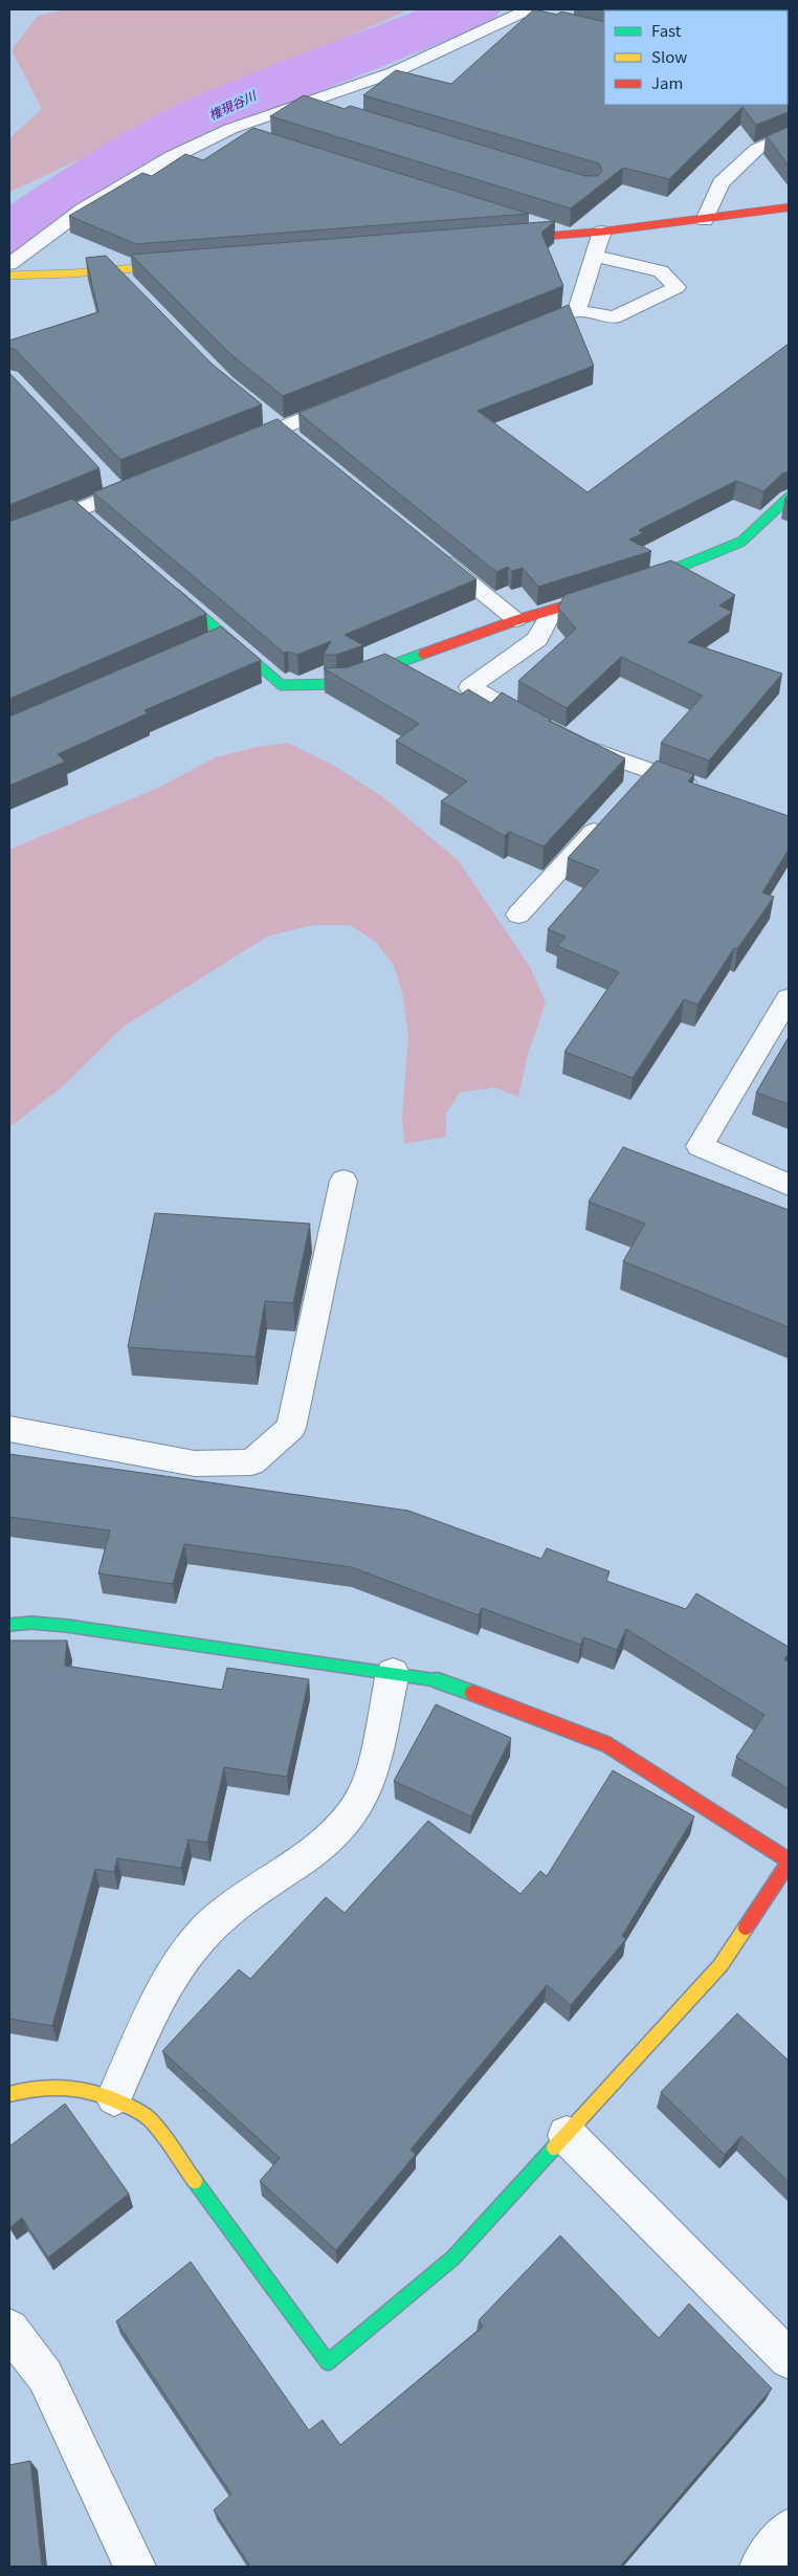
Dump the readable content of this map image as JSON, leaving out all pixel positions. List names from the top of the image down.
{
  "water": ["権現谷川"],
  "legend": ["Fast", "Slow", "Jam"]
}
